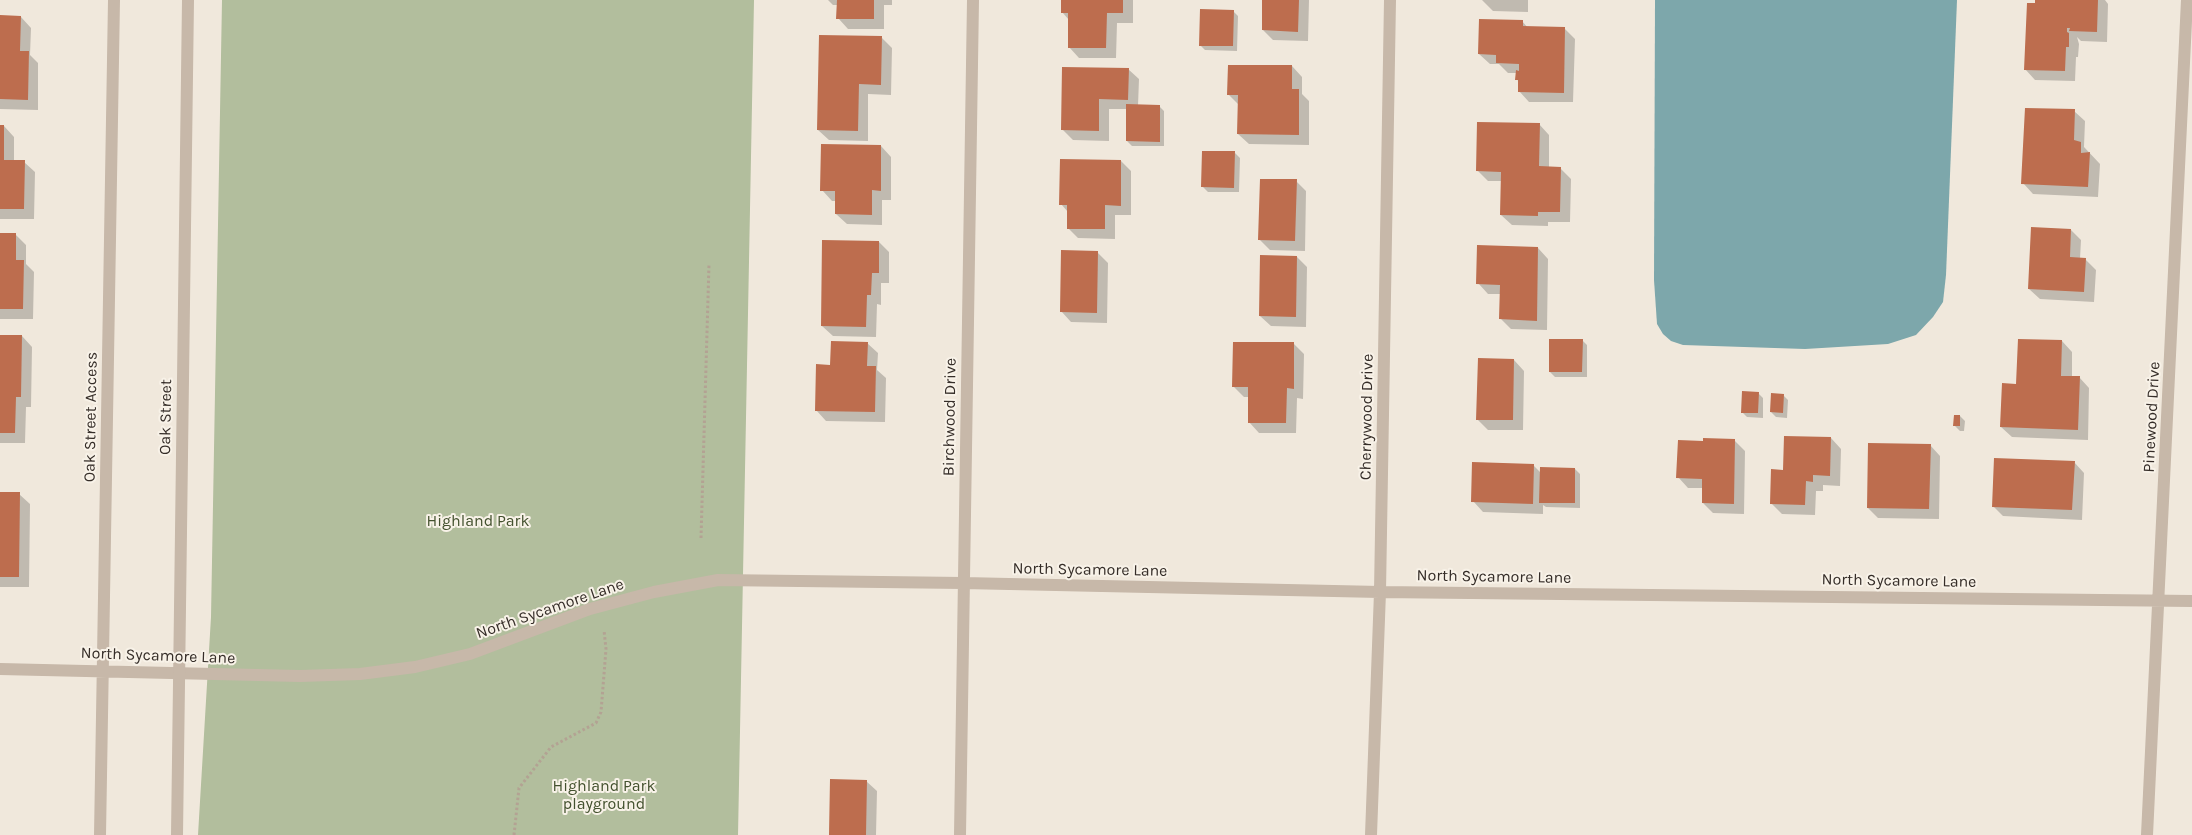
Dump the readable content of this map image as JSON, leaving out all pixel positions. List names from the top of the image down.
{
  "streets": {
    "street": [
      "Oak Street Access",
      "Oak Street",
      "Birchwood Drive",
      "Cherrywood Drive",
      "Pinewood Drive",
      "North Sycamore Lane"
    ]
  },
  "crossings": [
    ["Oak Street Access", "North Sycamore Lane"],
    ["Oak Street", "North Sycamore Lane"],
    ["Birchwood Drive", "North Sycamore Lane"],
    ["Cherrywood Drive", "North Sycamore Lane"],
    ["Pinewood Drive", "North Sycamore Lane"]
  ],
  "parks": ["Highland Park", "Highland Park playground"]
}
